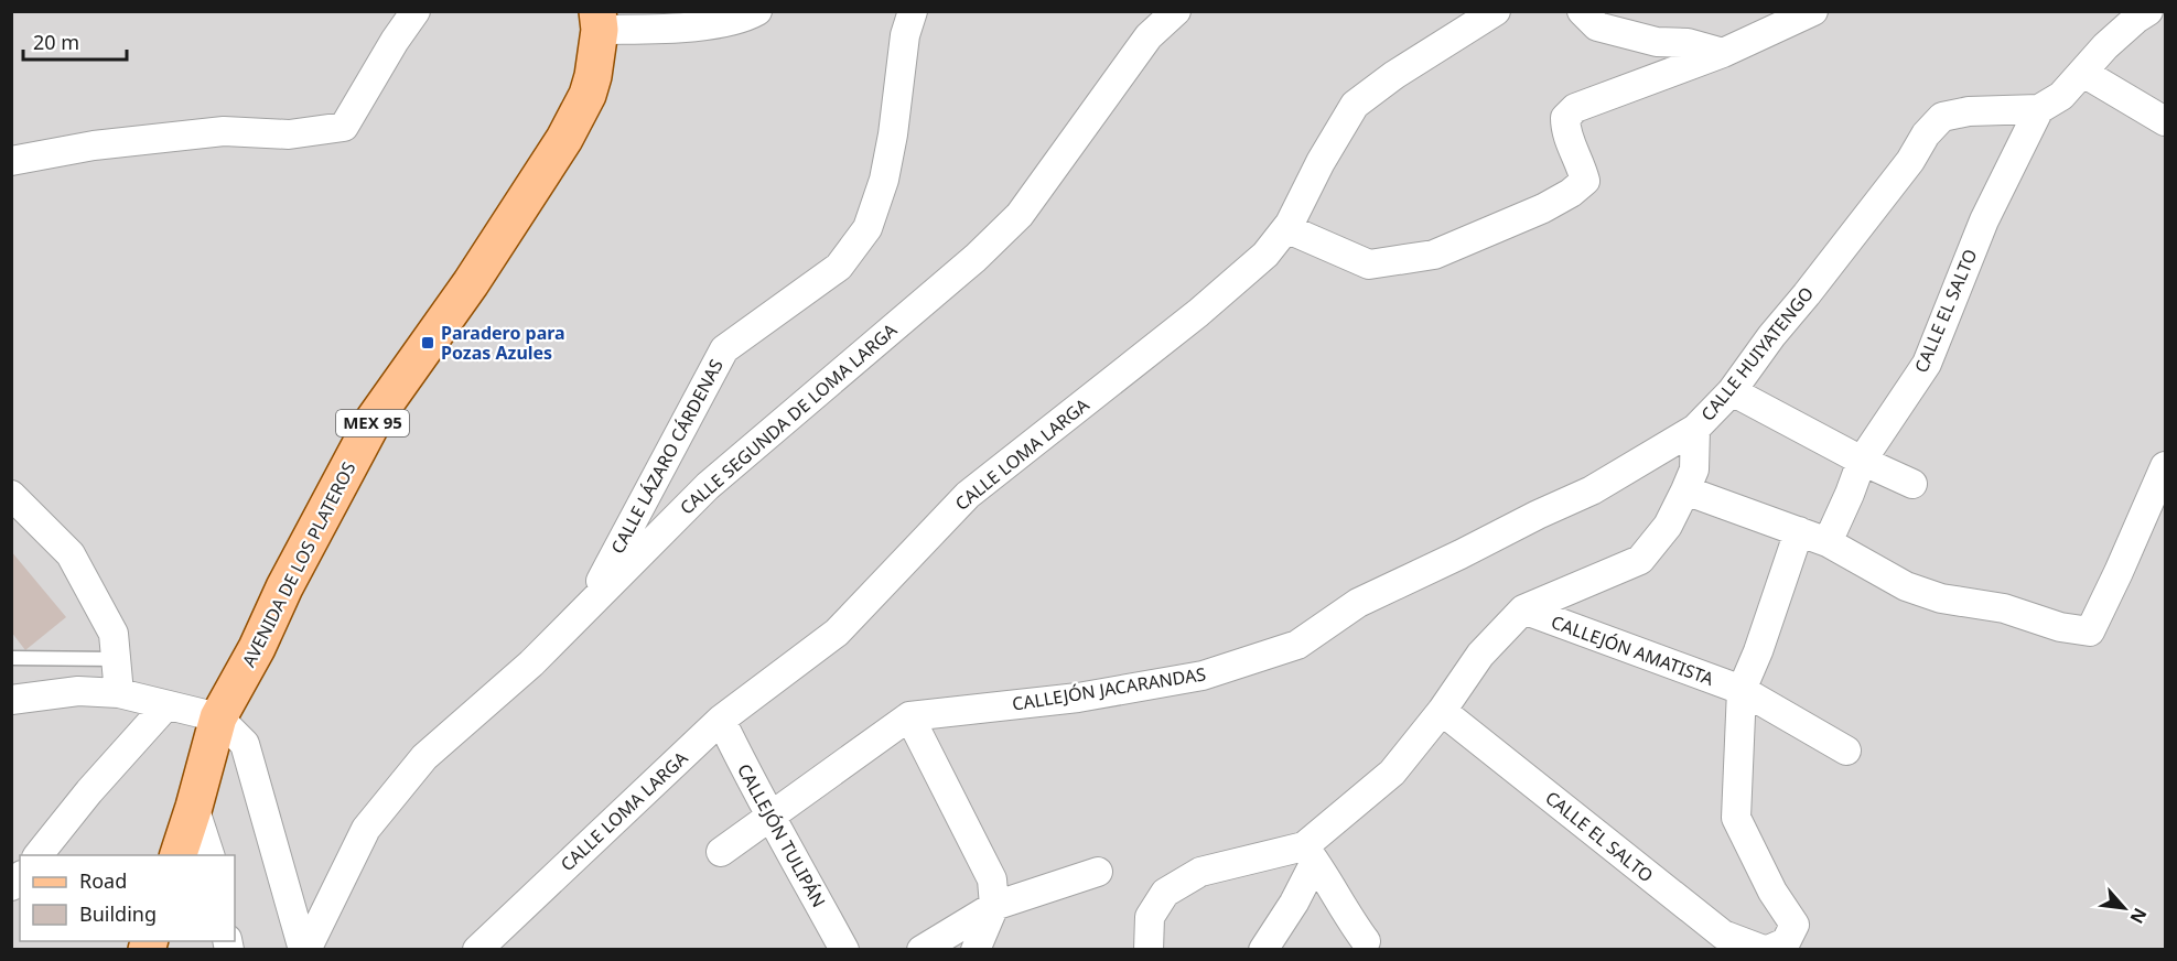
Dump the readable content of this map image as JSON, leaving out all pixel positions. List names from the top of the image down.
{
  "streets": {
    "main road": ["MEX 95", "AVENIDA DE LOS PLATEROS"],
    "street": [
      "CALLE EL SALTO",
      "CALLE HUIYATENGO",
      "CALLE SEGUNDA DE LOMA LARGA",
      "CALLE LOMA LARGA",
      "CALLE LÁZARO CÁRDENAS",
      "CALLEJÓN AMATISTA",
      "CALLEJÓN JACARANDAS",
      "CALLEJÓN TULIPÁN"
    ]
  },
  "crossings": [
    ["CALLE EL SALTO", "CALLE HUIYATENGO"],
    ["CALLE EL SALTO", "CALLEJÓN AMATISTA"],
    ["CALLE HUIYATENGO", "CALLEJÓN AMATISTA"],
    ["CALLE HUIYATENGO", "CALLEJÓN JACARANDAS"],
    ["CALLE SEGUNDA DE LOMA LARGA", "CALLE LÁZARO CÁRDENAS"],
    ["CALLE LOMA LARGA", "CALLEJÓN TULIPÁN"],
    ["CALLEJÓN JACARANDAS", "CALLEJÓN TULIPÁN"]
  ],
  "places": {
    "transit": ["Paradero para Pozas Azules"]
  },
  "legend": ["Road", "Building"],
  "scale_bar": "20 m",
  "north": "bottom right"
}
